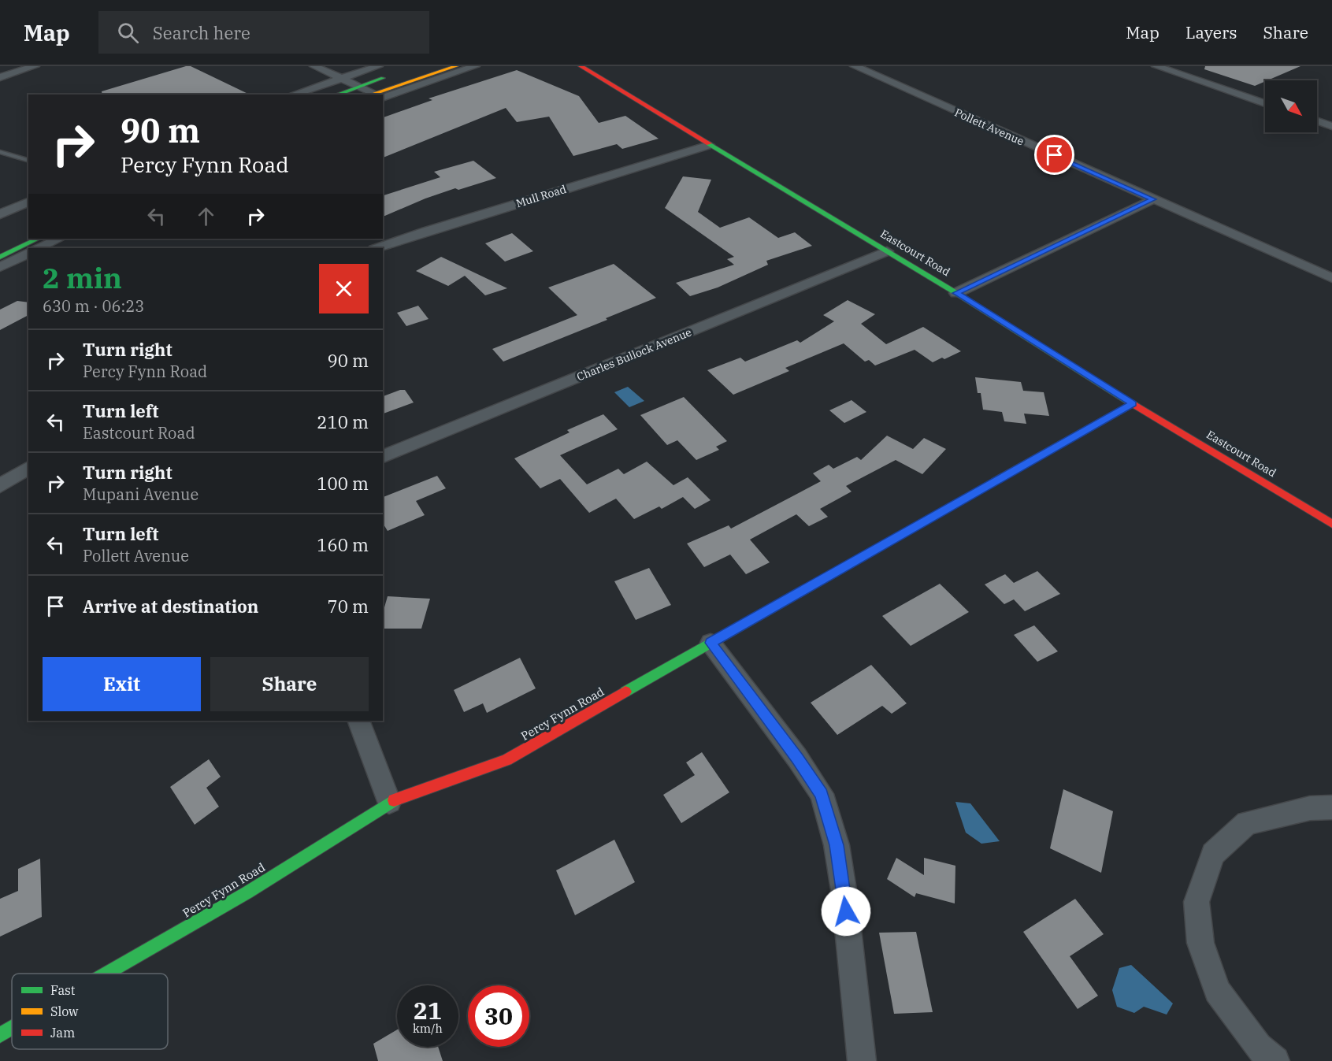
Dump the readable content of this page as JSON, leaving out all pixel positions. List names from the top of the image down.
{
  "streets": {
    "main road": ["Eastcourt Road", "Percy Fynn Road"],
    "street": ["Pollett Avenue", "Mull Road", "Charles Bullock Avenue"]
  },
  "crossings": [
    ["Mull Road", "Eastcourt Road"],
    ["Eastcourt Road", "Charles Bullock Avenue"],
    ["Eastcourt Road", "Percy Fynn Road"]
  ],
  "legend": ["Fast", "Slow", "Jam"],
  "north": "bottom right",
  "page": {
    "header": "Map",
    "search": "Search here",
    "nav": ["Map", "Layers", "Share"],
    "turn": ["90 m", "Percy Fynn Road"],
    "heading": ["2 min", "630 m · 06:23"],
    "list": [
      {
        "name": "Turn right",
        "note": "Percy Fynn Road",
        "value": "90 m"
      },
      {
        "name": "Turn left",
        "note": "Eastcourt Road",
        "value": "210 m"
      },
      {
        "name": "Turn right",
        "note": "Mupani Avenue",
        "value": "100 m"
      },
      {
        "name": "Turn left",
        "note": "Pollett Avenue",
        "value": "160 m"
      },
      {
        "name": "Arrive at destination",
        "value": "70 m"
      }
    ],
    "buttons": ["Exit", "Share"],
    "speed": "21 km/h",
    "limit": "30"
  }
}
